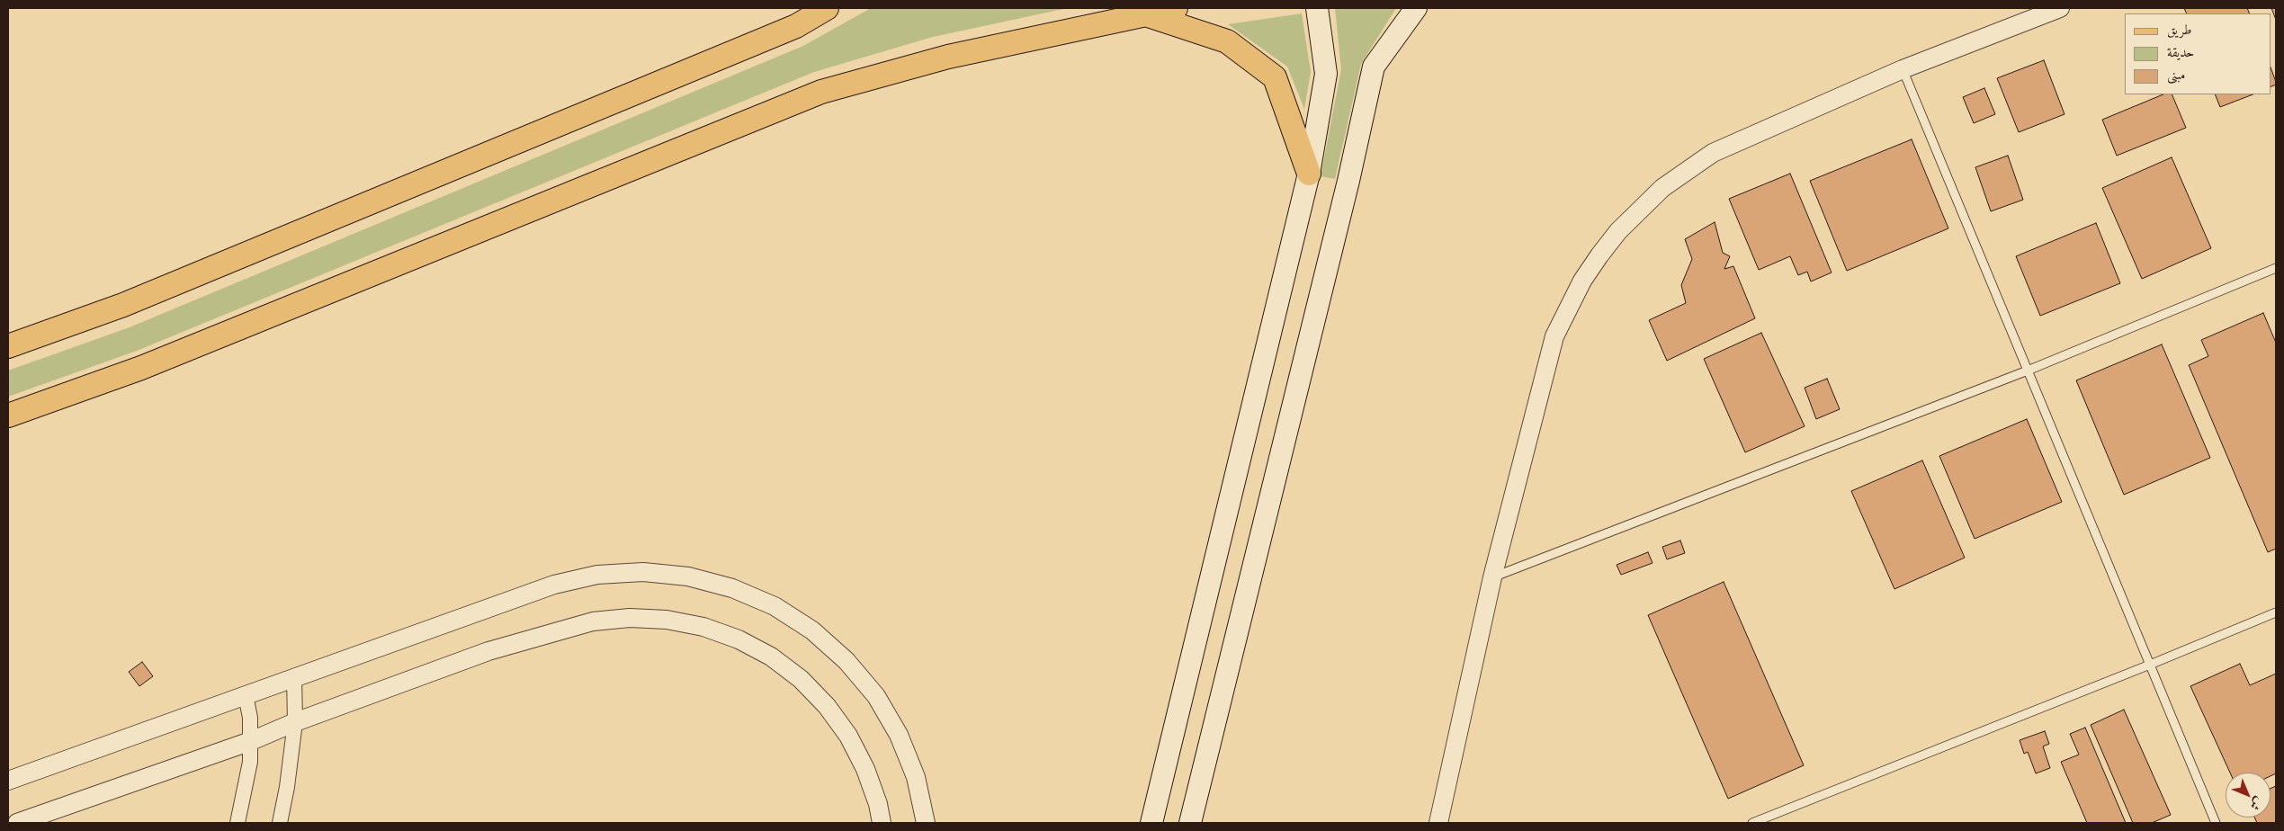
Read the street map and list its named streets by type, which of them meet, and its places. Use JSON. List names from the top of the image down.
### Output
{
  "legend": ["طريق", "حديقة", "مبنى"],
  "north": "bottom right"
}
